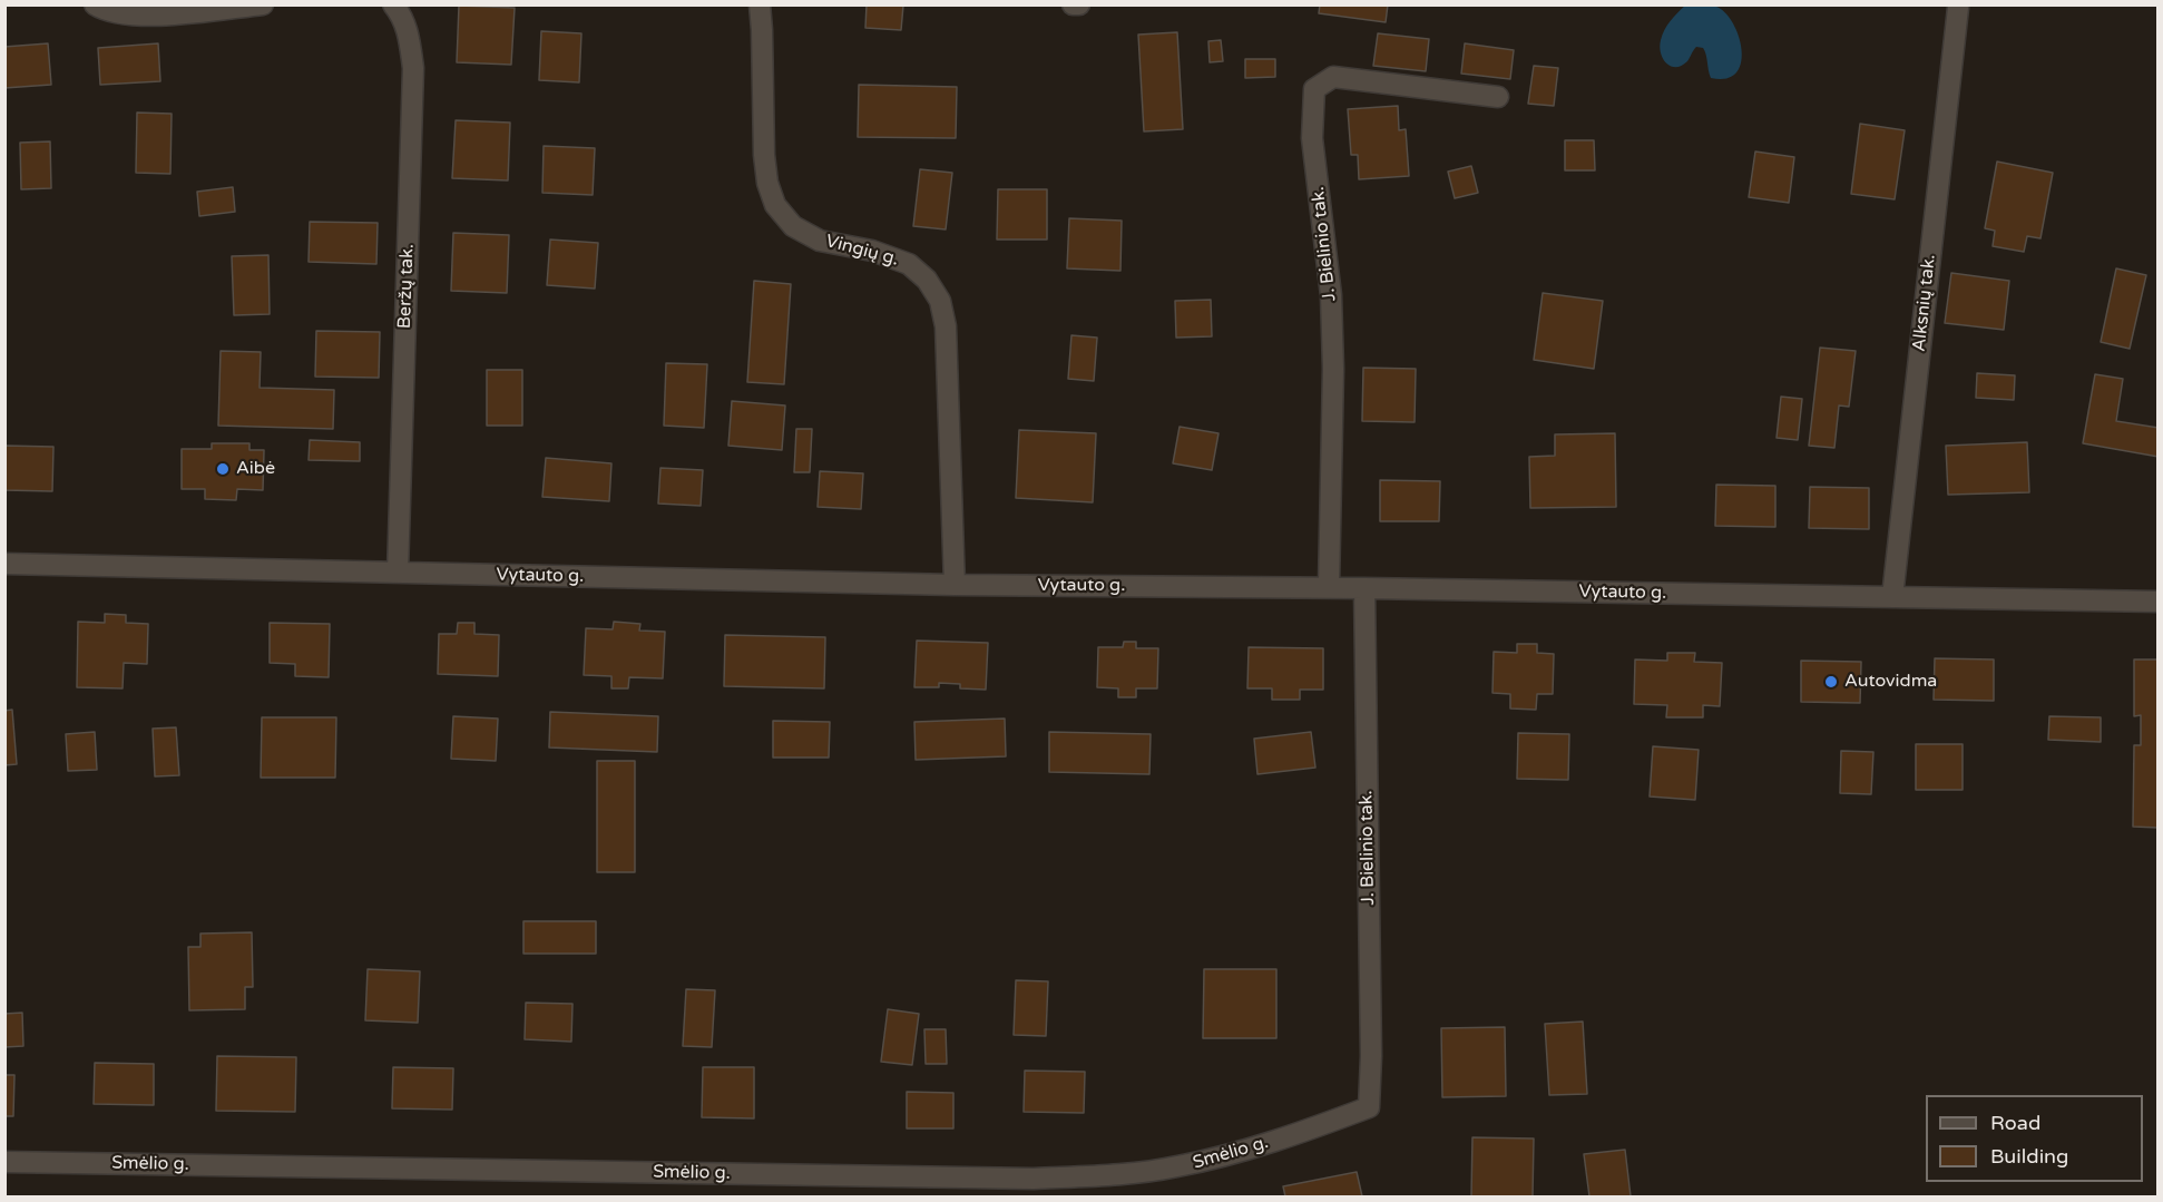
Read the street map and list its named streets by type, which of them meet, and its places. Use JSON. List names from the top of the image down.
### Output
{
  "streets": {
    "street": [
      "J. Bielinio tak.",
      "Vingių g.",
      "Beržų tak.",
      "Alksnių tak.",
      "Vytauto g.",
      "Smėlio g."
    ]
  },
  "crossings": [
    ["J. Bielinio tak.", "Vytauto g."],
    ["J. Bielinio tak.", "Smėlio g."],
    ["Vingių g.", "Vytauto g."],
    ["Beržų tak.", "Vytauto g."],
    ["Alksnių tak.", "Vytauto g."]
  ],
  "places": ["Aibė", "Autovidma"],
  "legend": ["Road", "Building"]
}
